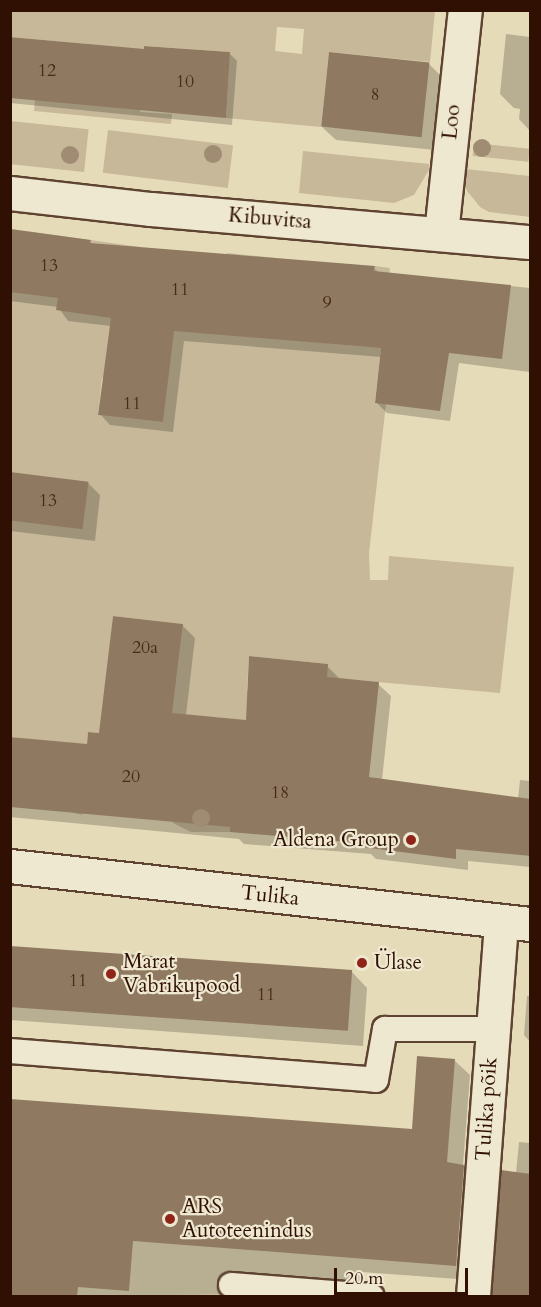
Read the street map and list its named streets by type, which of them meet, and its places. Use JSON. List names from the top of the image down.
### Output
{
  "streets": {
    "street": [
      "Loo",
      "Kibuvitsa",
      "Tulika",
      "Tulika põik"
    ]
  },
  "crossings": [
    ["Loo", "Kibuvitsa"],
    ["Tulika", "Tulika põik"]
  ],
  "places": [
    "Aldena Group",
    "Ülase",
    "Marat Vabrikupood",
    "ARS Autoteenindus"
  ],
  "house_numbers": [
    "12",
    "10",
    "8",
    "13",
    "11",
    "9",
    "11",
    "13",
    "20a",
    "20",
    "18",
    "11",
    "11"
  ],
  "scale_bar": "20 m"
}
